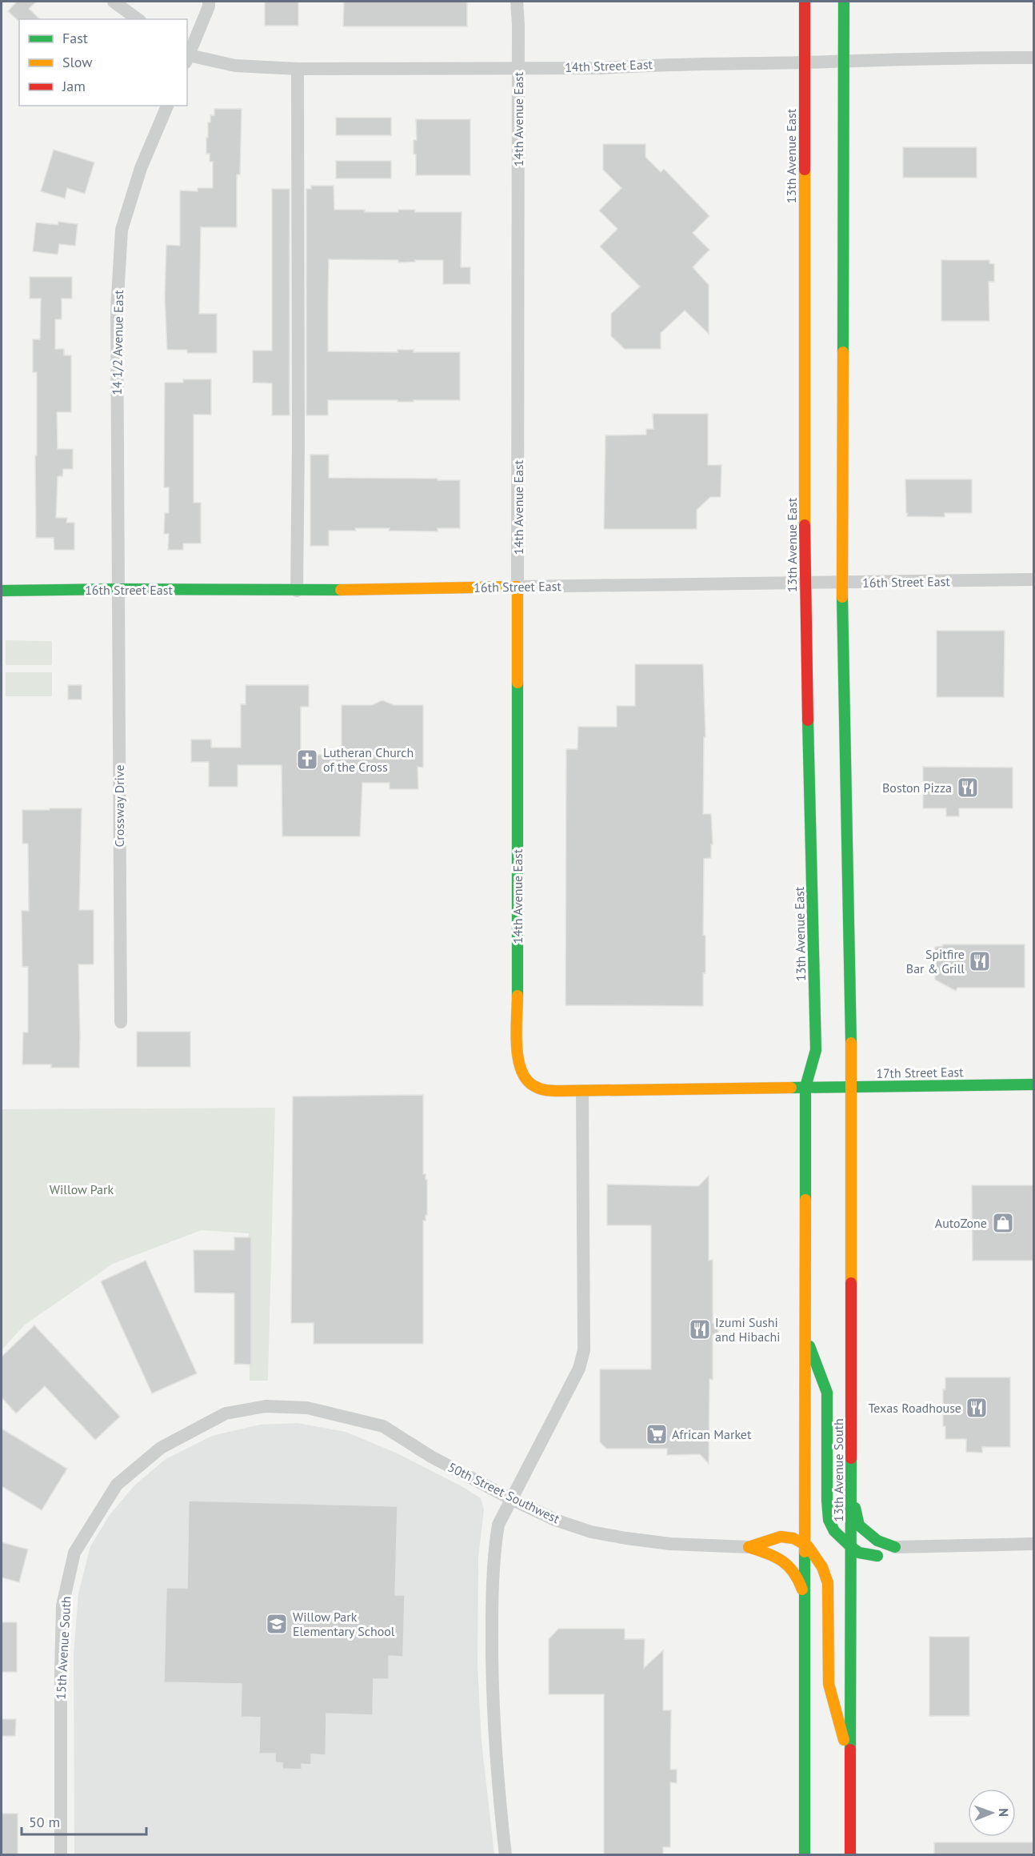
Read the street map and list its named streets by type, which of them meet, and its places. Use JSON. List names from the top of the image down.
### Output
{
  "streets": {
    "main road": [
      "14th Avenue East",
      "13th Avenue East",
      "16th Street East",
      "17th Street East",
      "13th Avenue South"
    ],
    "street": [
      "14th Street East",
      "14 1/2 Avenue East",
      "Crossway Drive",
      "50th Street Southwest",
      "15th Avenue South"
    ]
  },
  "crossings": [
    ["14th Street East", "14th Avenue East"],
    ["14th Street East", "13th Avenue East"],
    ["14th Avenue East", "16th Street East"],
    ["14th Avenue East", "17th Street East"],
    ["13th Avenue East", "16th Street East"],
    ["13th Avenue East", "17th Street East"],
    ["14 1/2 Avenue East", "16th Street East"],
    ["14 1/2 Avenue East", "Crossway Drive"],
    ["16th Street East", "Crossway Drive"],
    ["17th Street East", "13th Avenue South"],
    ["50th Street Southwest", "15th Avenue South"]
  ],
  "parks": ["Willow Park"],
  "places": {
    "church": ["Lutheran Church of the Cross"],
    "restaurant": [
      "Boston Pizza",
      "Spitfire Bar & Grill",
      "Izumi Sushi and Hibachi",
      "Texas Roadhouse"
    ],
    "shop": ["AutoZone"],
    "supermarket": ["African Market"],
    "school or university": ["Willow Park Elementary School"]
  },
  "legend": ["Fast", "Slow", "Jam"],
  "scale_bar": "50 m",
  "north": "right"
}
